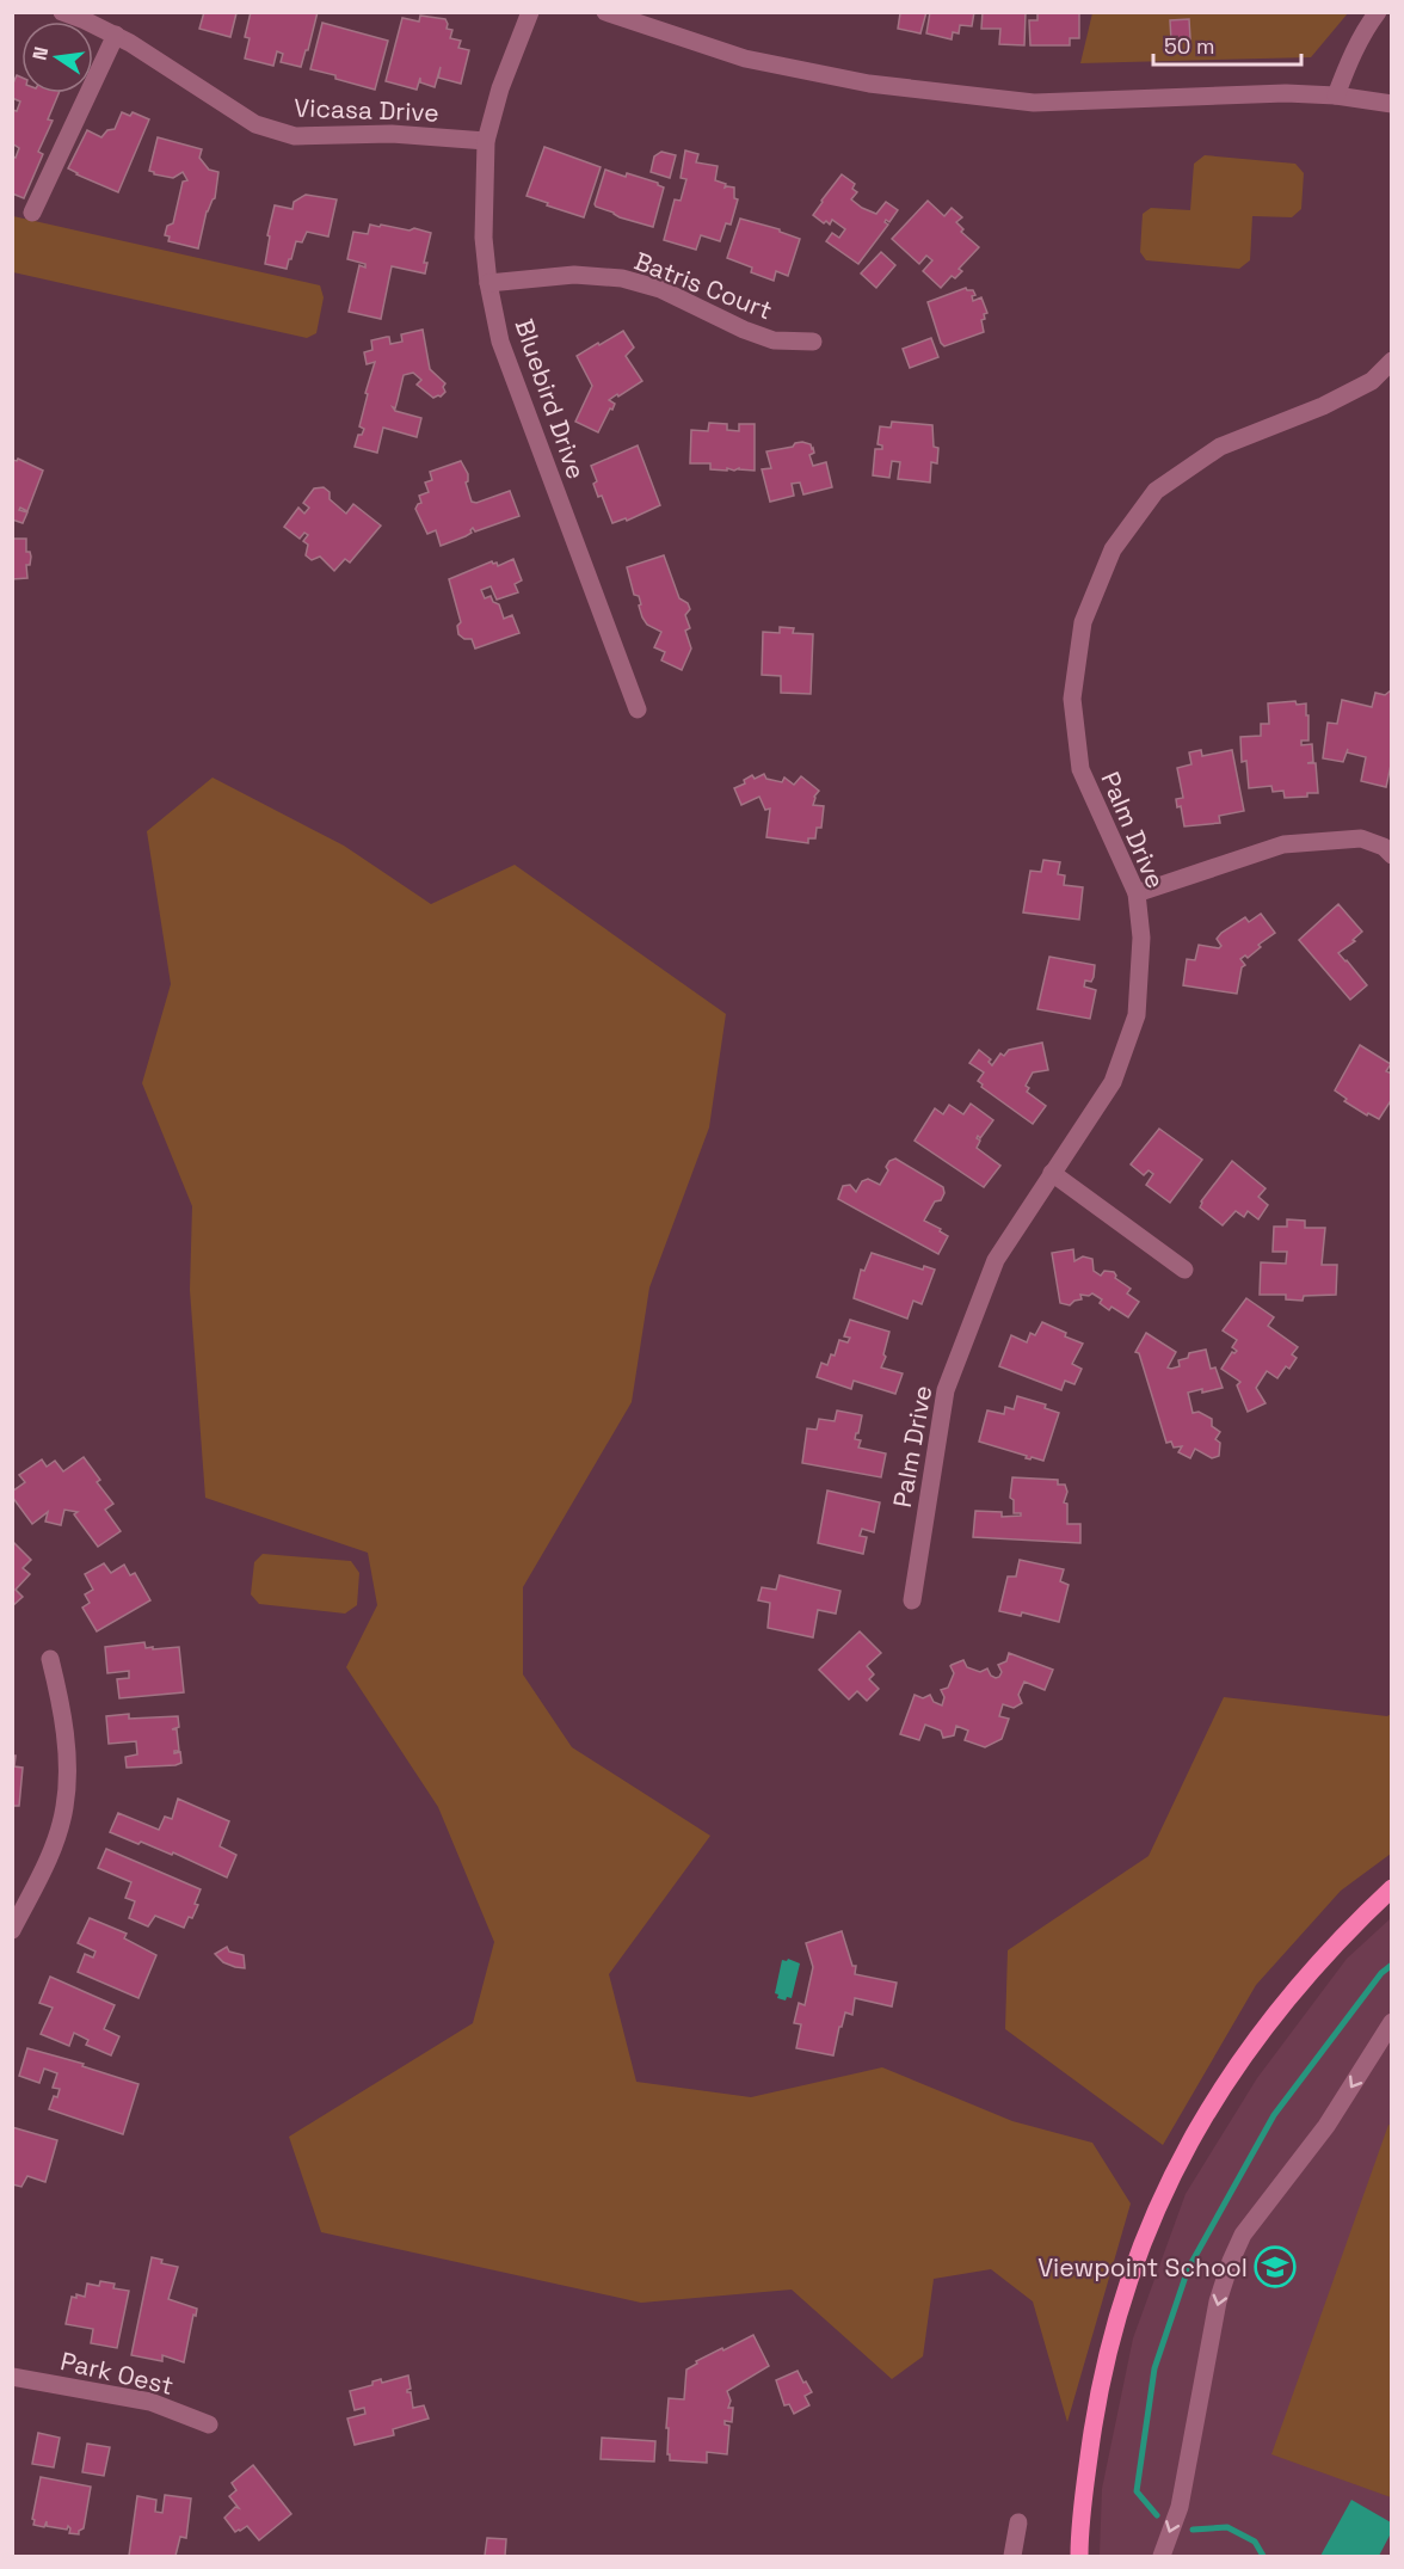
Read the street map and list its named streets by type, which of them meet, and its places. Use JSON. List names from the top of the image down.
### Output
{
  "streets": {
    "street": [
      "Vicasa Drive",
      "Batris Court",
      "Bluebird Drive",
      "Palm Drive",
      "Park Oest"
    ]
  },
  "crossings": [
    ["Vicasa Drive", "Bluebird Drive"],
    ["Batris Court", "Bluebird Drive"]
  ],
  "places": {
    "school or university": ["Viewpoint School"]
  },
  "scale_bar": "50 m",
  "north": "left"
}
